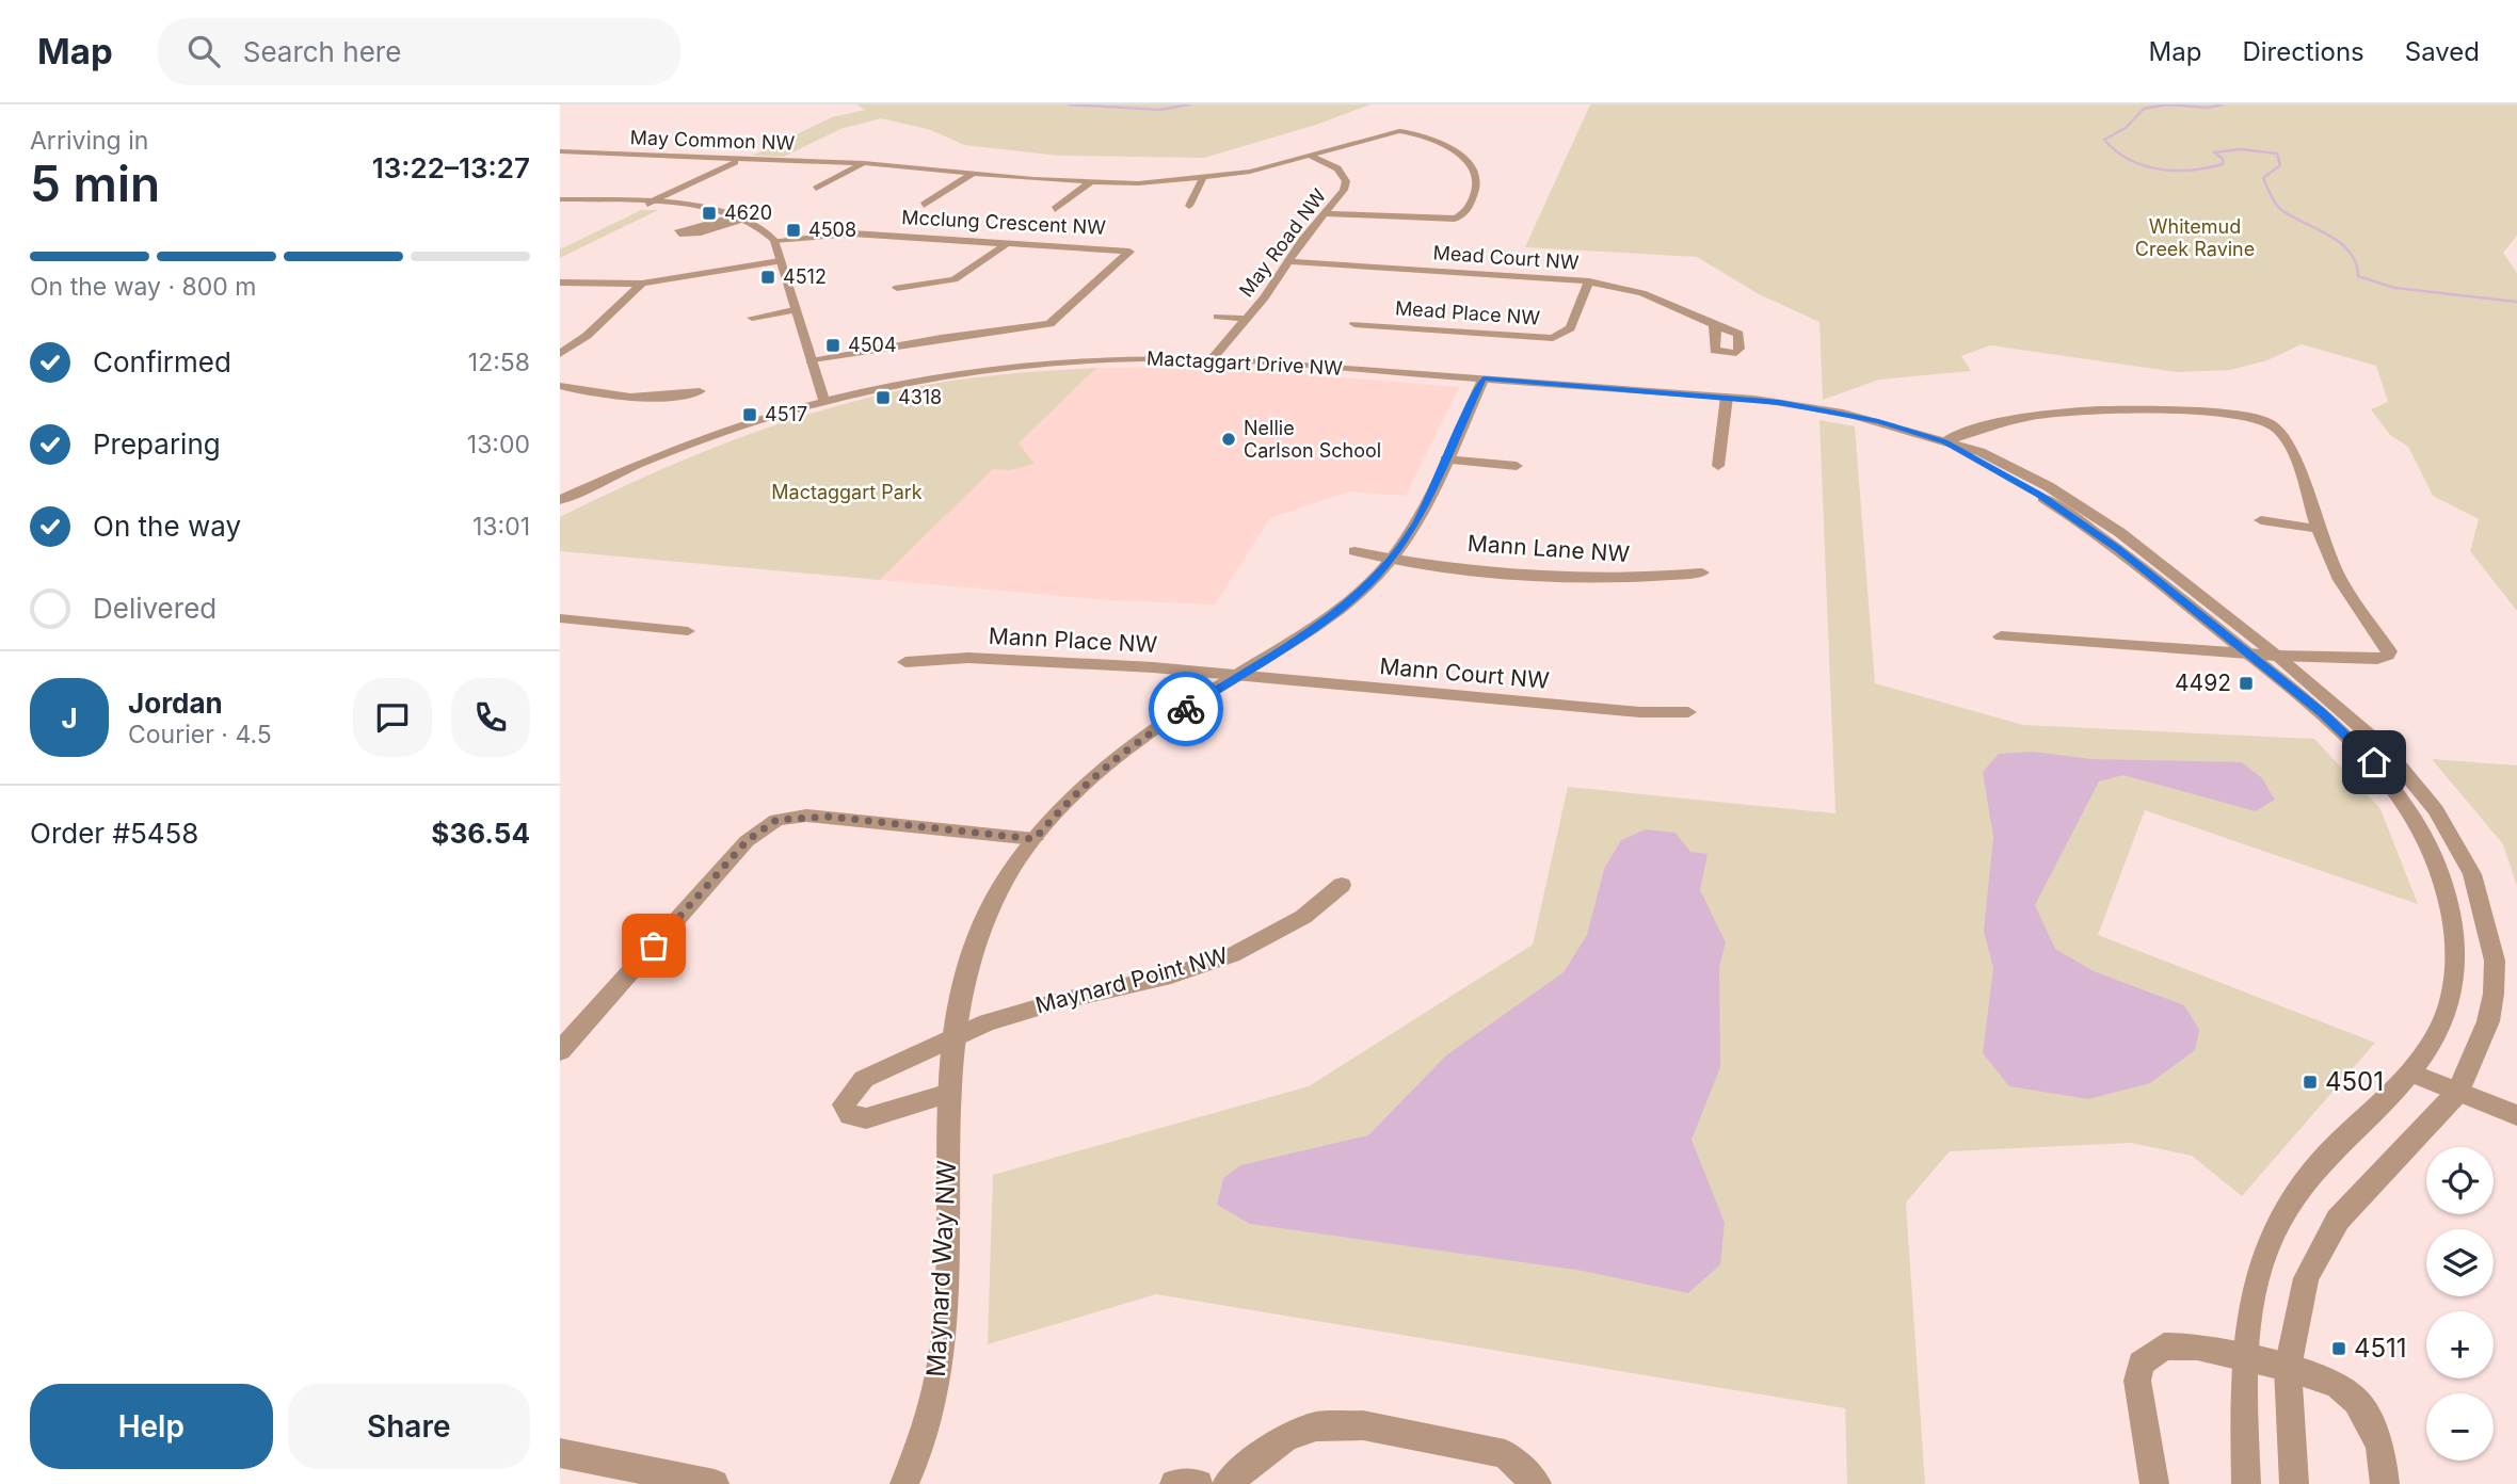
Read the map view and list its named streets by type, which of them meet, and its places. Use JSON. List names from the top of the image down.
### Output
{
  "streets": {
    "street": [
      "May Common NW",
      "Mcclung Crescent NW",
      "May Road NW",
      "Mead Court NW",
      "Mead Place NW",
      "Mactaggart Drive NW",
      "Mann Lane NW",
      "Mann Place NW",
      "Mann Court NW",
      "Maynard Point NW",
      "Maynard Way NW"
    ]
  },
  "crossings": [
    ["May Common NW", "May Road NW"],
    ["May Road NW", "Mead Court NW"],
    ["May Road NW", "Mactaggart Drive NW"],
    ["Mead Court NW", "Mead Place NW"],
    ["Mactaggart Drive NW", "Maynard Way NW"],
    ["Mann Lane NW", "Maynard Way NW"],
    ["Mann Place NW", "Mann Court NW"],
    ["Mann Place NW", "Maynard Way NW"],
    ["Mann Court NW", "Maynard Way NW"],
    ["Maynard Point NW", "Maynard Way NW"]
  ],
  "parks": ["Whitemud Creek Ravine", "Mactaggart Park"],
  "places": {
    "transit": [
      "4620",
      "4508",
      "4512",
      "4504",
      "4318",
      "4517",
      "4492",
      "4501",
      "4511"
    ],
    "other": ["Nellie Carlson School"]
  },
  "page": {
    "header": "Map",
    "search": "Search here",
    "nav": ["Map", "Directions", "Saved"],
    "heading": ["5 min", "Arriving in", "13:22–13:27"],
    "panel": [
      "Jordan",
      "Courier · 4.5",
      "Order #5458",
      "$36.54"
    ],
    "bar": "On the way · 800 m",
    "list": [
      ["Confirmed", "12:58"],
      ["Preparing", "13:00"],
      ["On the way", "13:01"],
      "Delivered"
    ],
    "round": "J",
    "map_buttons": ["+", "−"],
    "buttons": ["Help", "Share"]
  }
}
